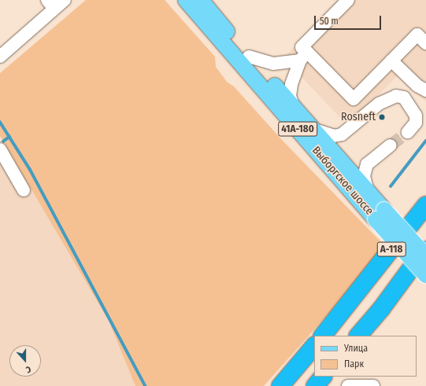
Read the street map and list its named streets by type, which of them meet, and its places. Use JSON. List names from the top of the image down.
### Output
{
  "streets": {
    "highway": ["А-118"],
    "main road": ["41А-180", "Выборгское шоссе"]
  },
  "places": ["Rosneft"],
  "legend": ["Улица", "Парк"],
  "scale_bar": "50 m",
  "north": "bottom"
}
